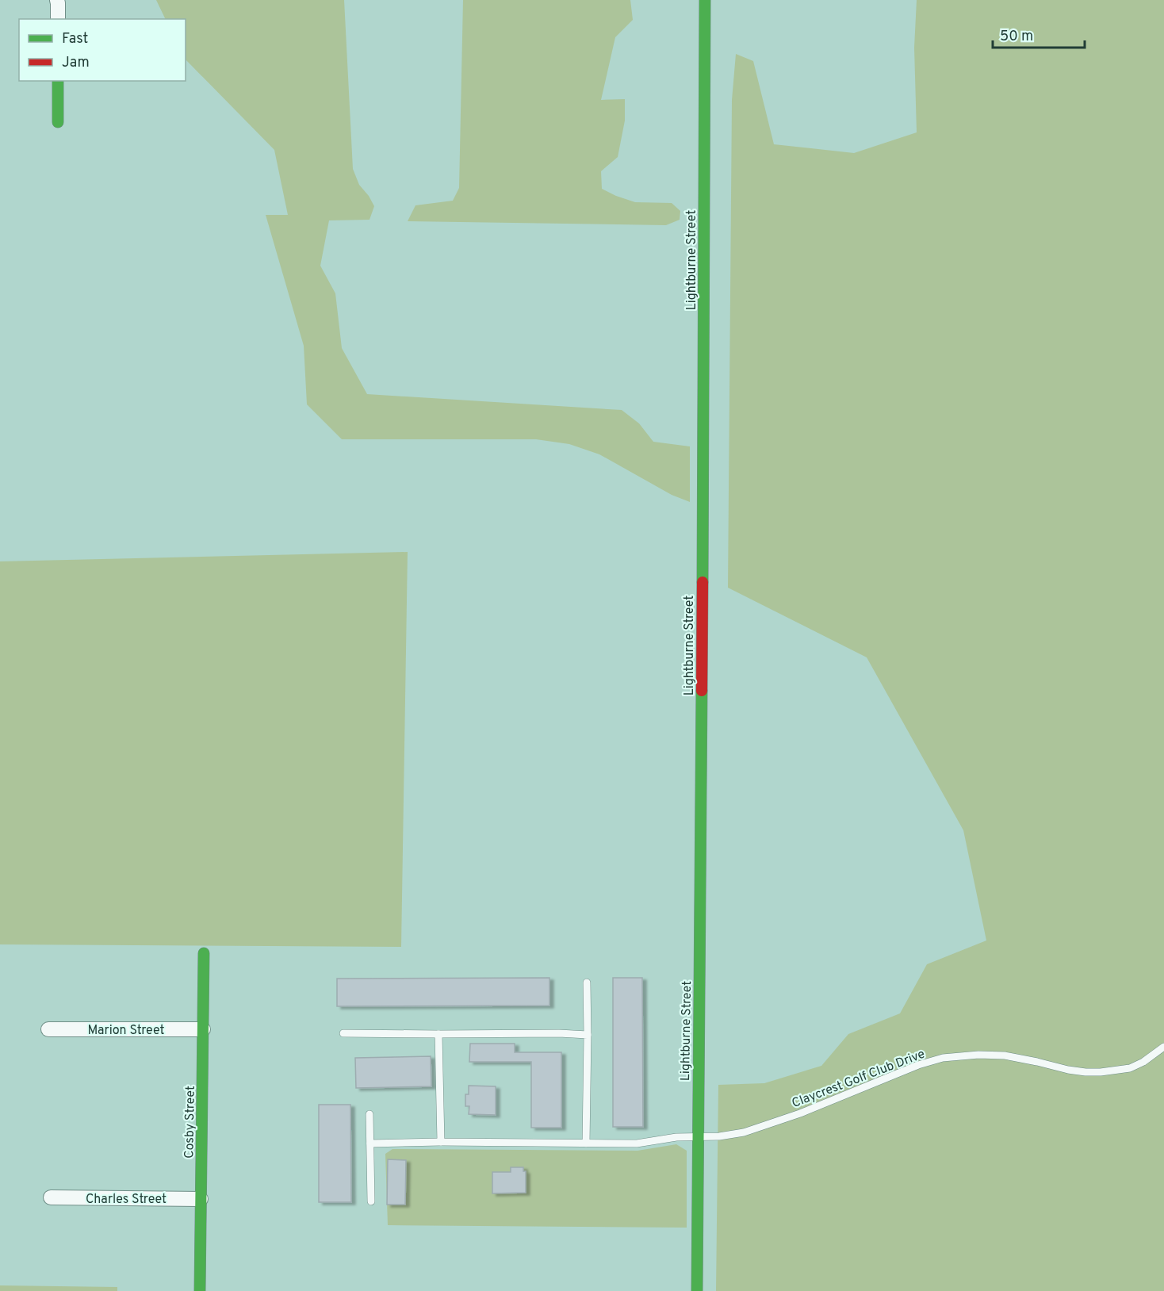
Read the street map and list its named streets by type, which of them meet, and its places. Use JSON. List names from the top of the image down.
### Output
{
  "streets": {
    "main road": ["Lightburne Street", "Cosby Street"],
    "street": ["Marion Street", "Charles Street"],
    "lane": ["Claycrest Golf Club Drive"]
  },
  "crossings": [
    ["Lightburne Street", "Claycrest Golf Club Drive"],
    ["Marion Street", "Cosby Street"],
    ["Cosby Street", "Charles Street"]
  ],
  "legend": ["Fast", "Jam"],
  "scale_bar": "50 m"
}
